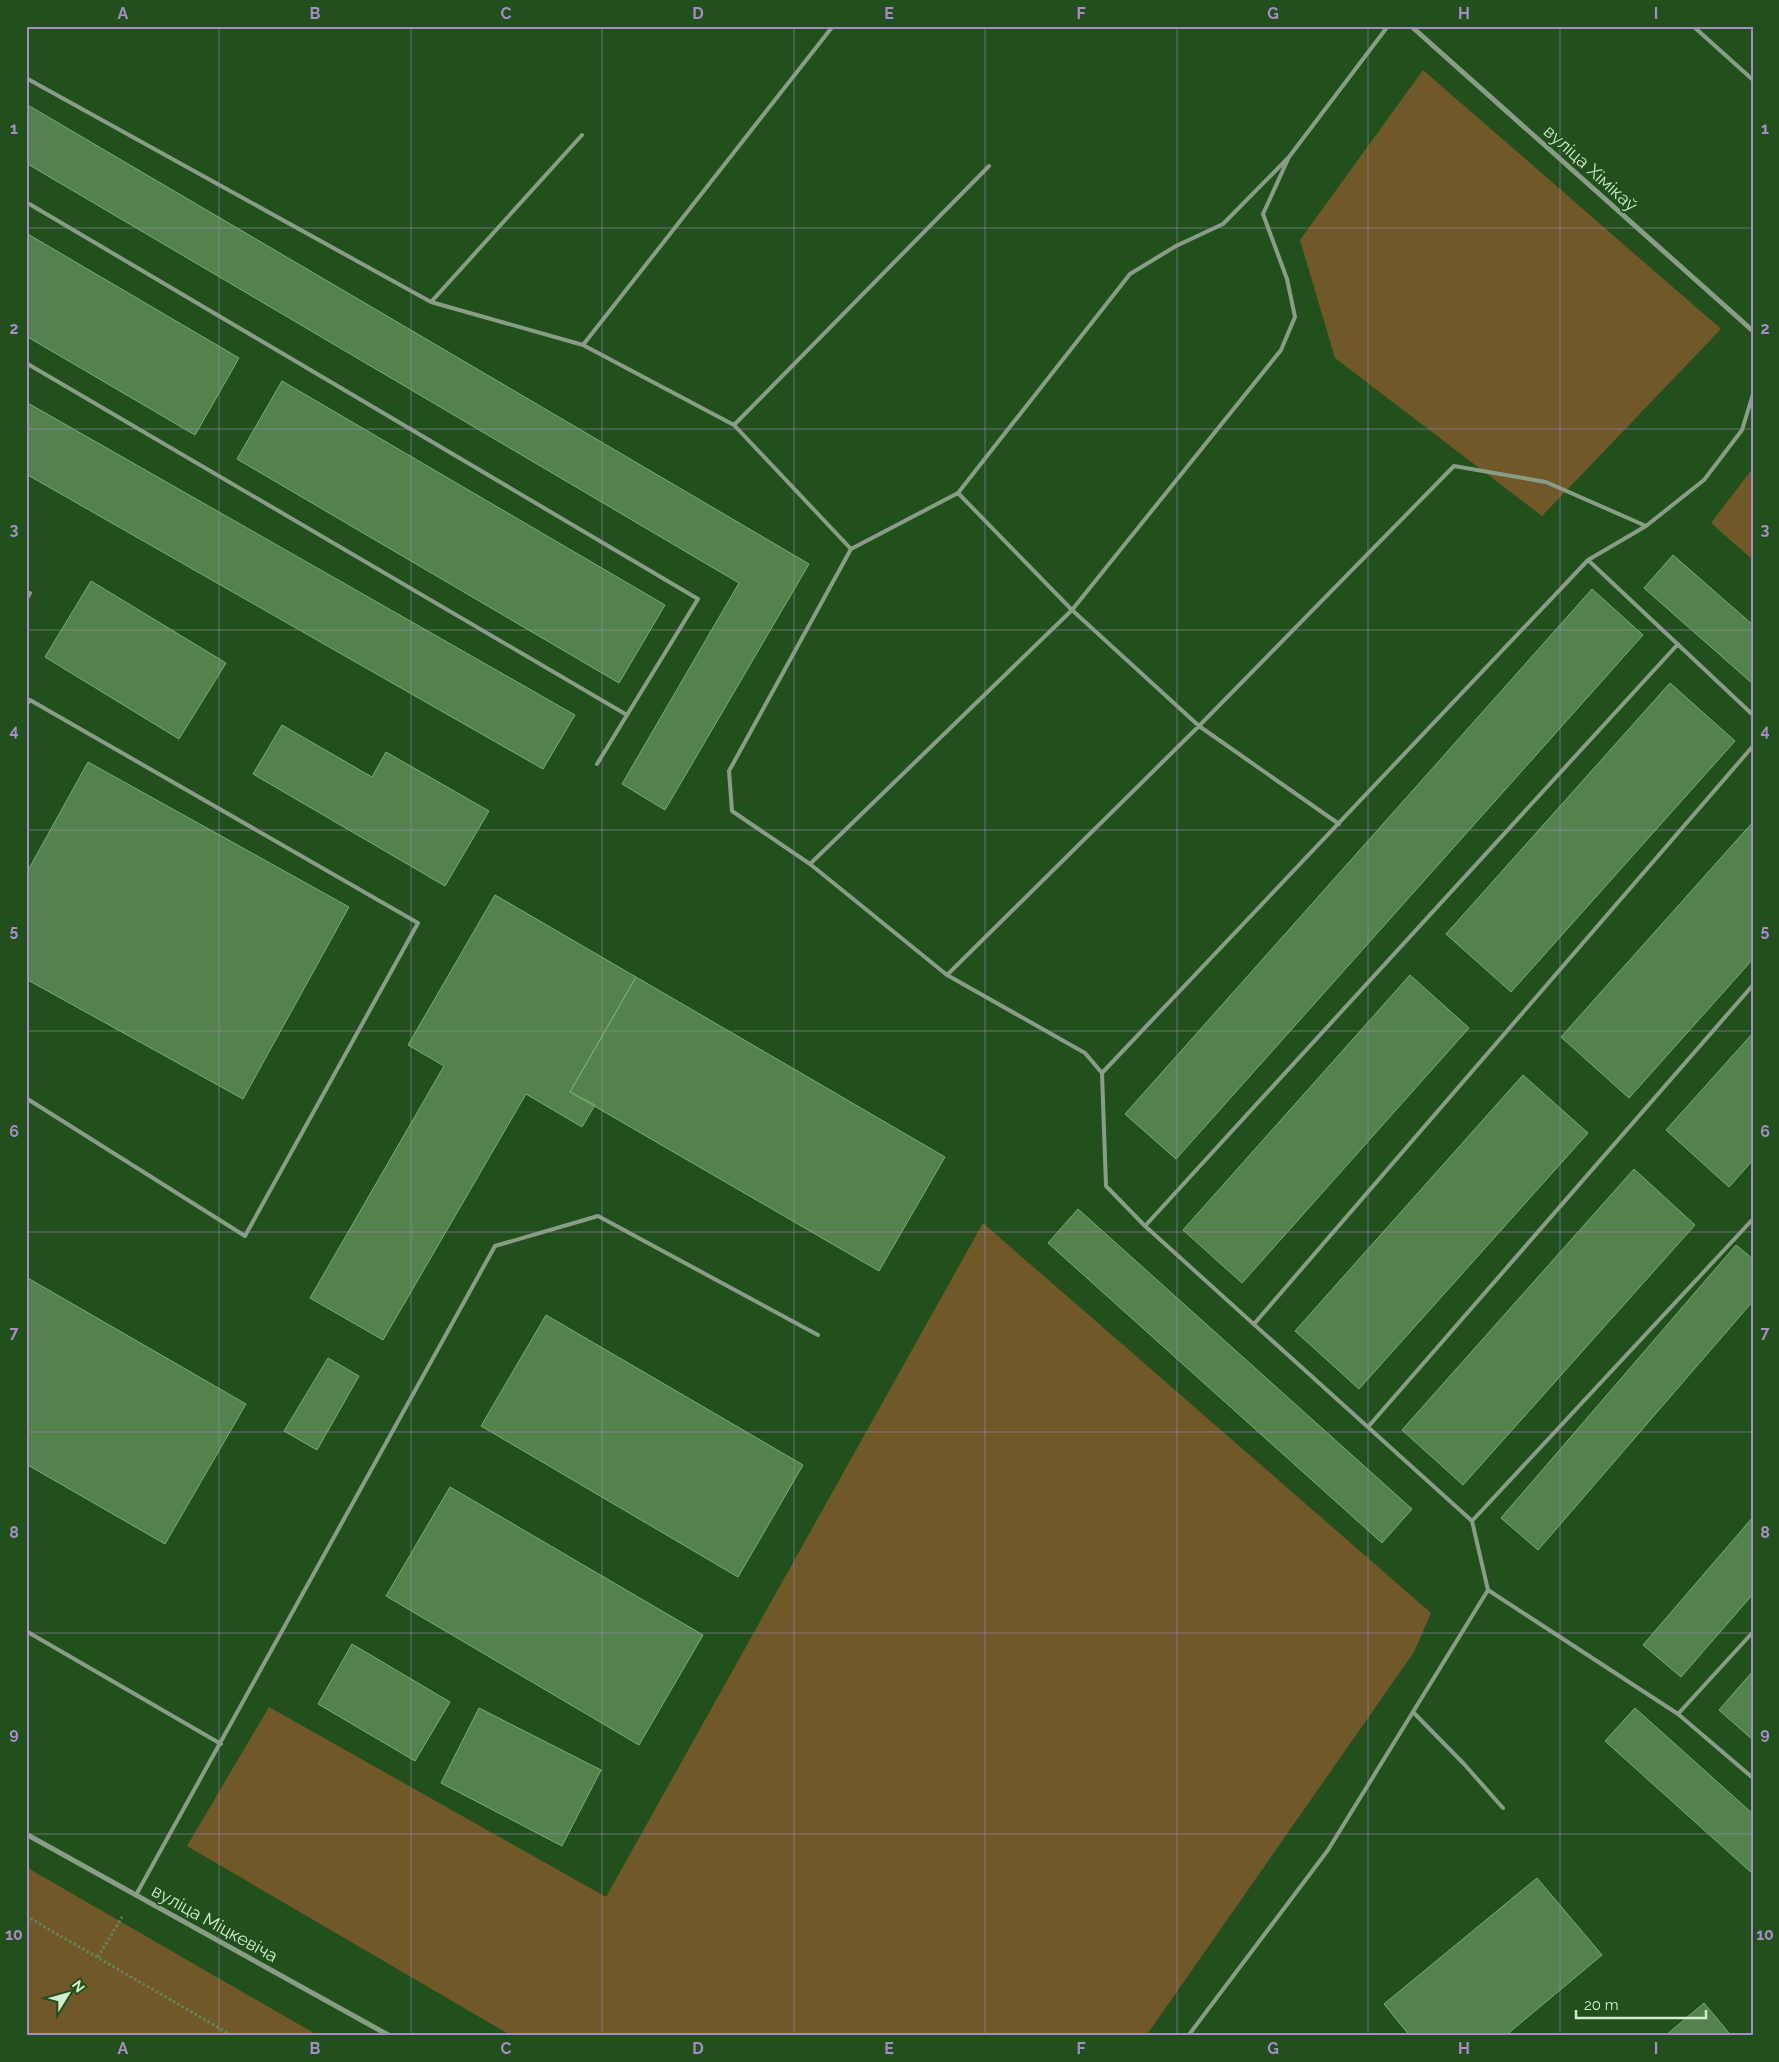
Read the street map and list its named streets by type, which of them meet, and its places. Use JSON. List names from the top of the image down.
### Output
{
  "streets": {
    "street": ["вуліца Хімікаў", "вуліца Міцкевіча"]
  },
  "scale_bar": "20 m",
  "north": "top right",
  "grid": {
    "columns": [
      "A",
      "B",
      "C",
      "D",
      "E",
      "F",
      "G",
      "H",
      "I"
    ],
    "rows": [
      "1",
      "2",
      "3",
      "4",
      "5",
      "6",
      "7",
      "8",
      "9",
      "10"
    ]
  }
}
